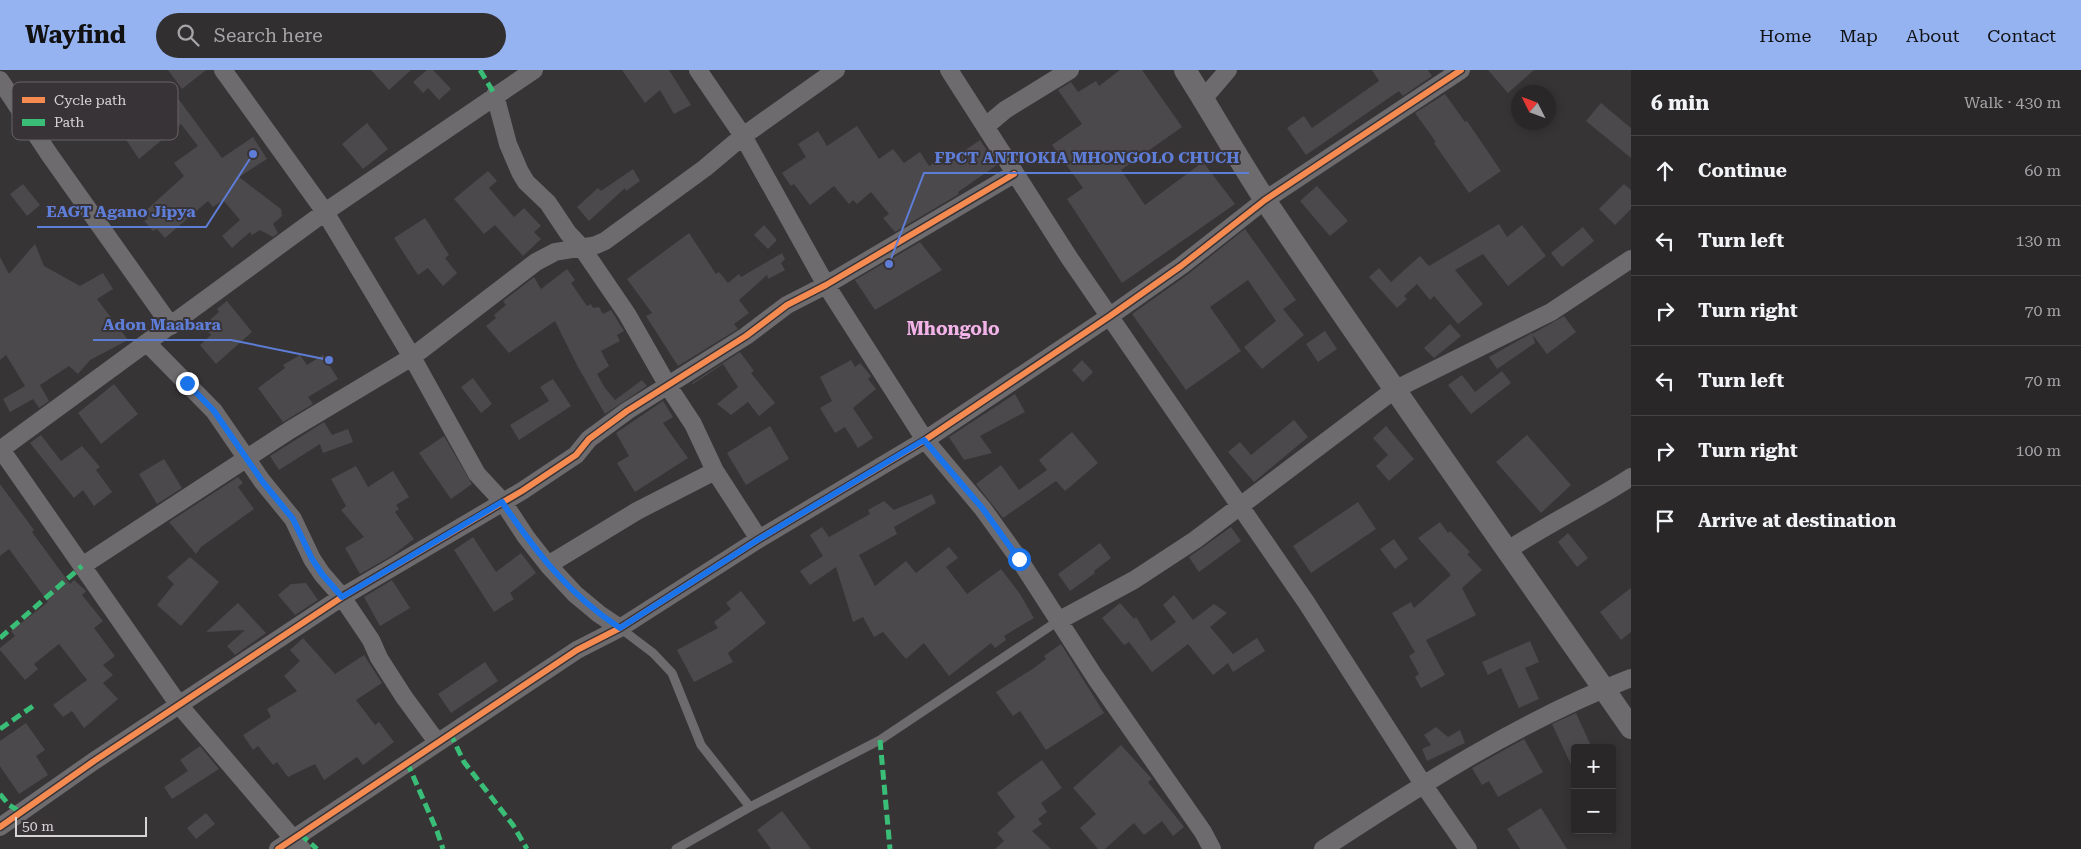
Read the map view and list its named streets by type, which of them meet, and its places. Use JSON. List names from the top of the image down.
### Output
{
  "districts": ["Mhongolo"],
  "places": ["EAGT Agano Jipya", "FPCT ANTIOKIA MHONGOLO CHUCH", "Adon Maabara"],
  "legend": ["Cycle path", "Path"],
  "scale_bar": "50 m",
  "north": "top left",
  "page": {
    "header": "Wayfind",
    "search": "Search here",
    "nav": [
      "Home",
      "Map",
      "About",
      "Contact"
    ],
    "heading": ["6 min", "Walk · 430 m"],
    "list": [
      ["Continue", "60 m"],
      ["Turn left", "130 m"],
      ["Turn right", "70 m"],
      ["Turn left", "70 m"],
      ["Turn right", "100 m"],
      "Arrive at destination"
    ],
    "map_buttons": ["+", "−"],
    "scale": "50 m"
  }
}
